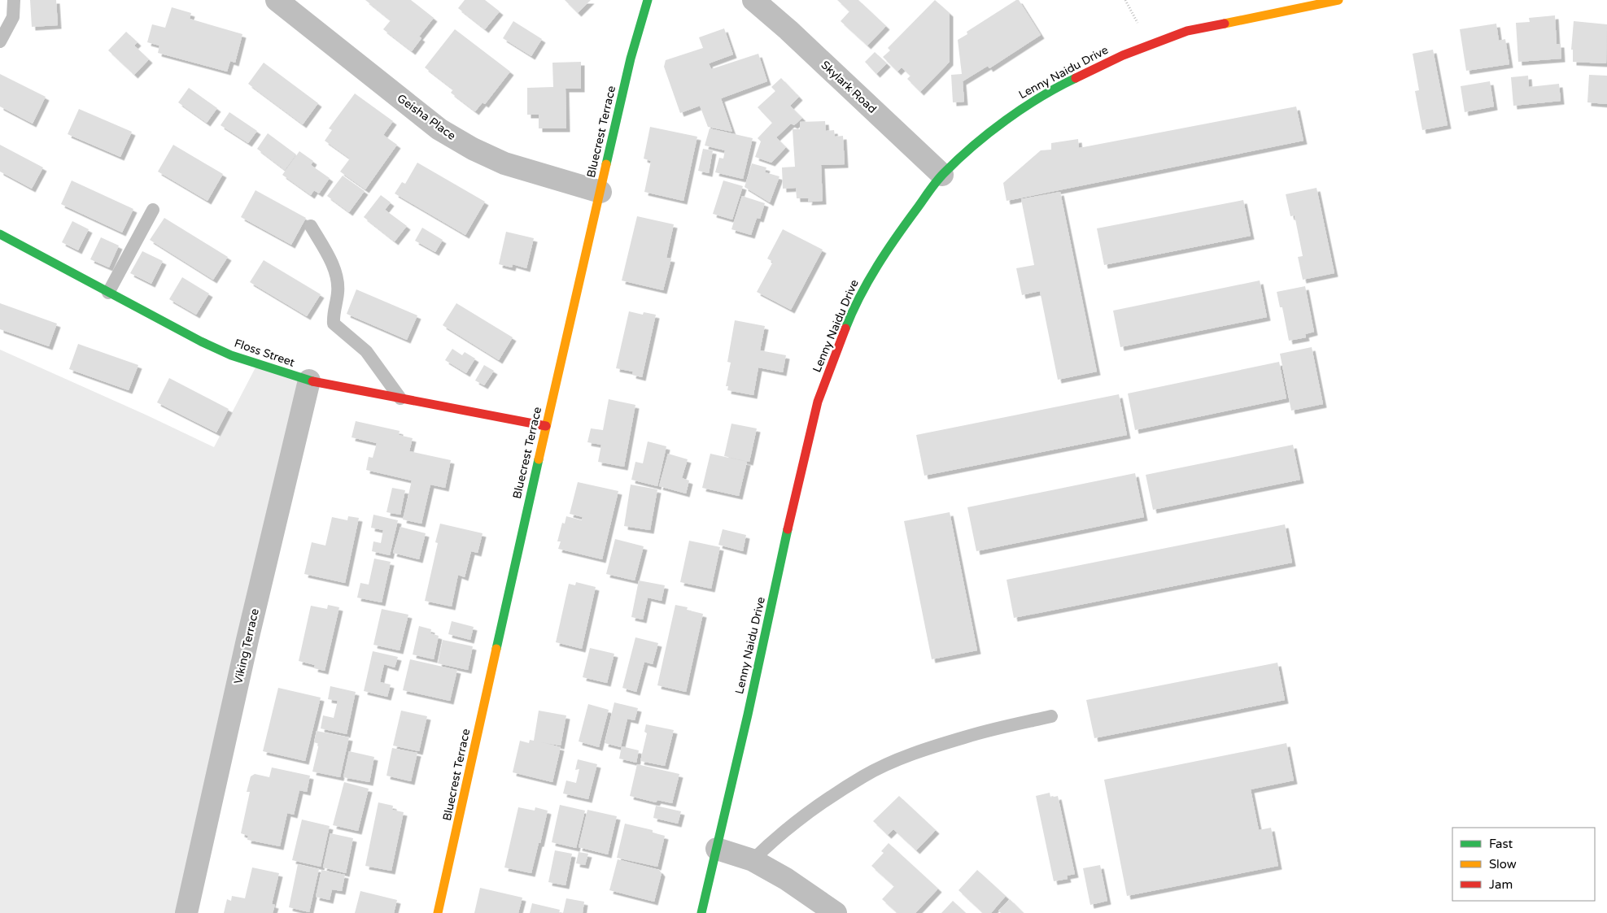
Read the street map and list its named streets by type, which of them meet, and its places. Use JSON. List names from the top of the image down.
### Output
{
  "streets": {
    "street": [
      "Lenny Naidu Drive",
      "Skylark Road",
      "Geisha Place",
      "Bluecrest Terrace",
      "Floss Street",
      "Viking Terrace"
    ]
  },
  "crossings": [
    ["Lenny Naidu Drive", "Skylark Road"],
    ["Geisha Place", "Bluecrest Terrace"],
    ["Bluecrest Terrace", "Floss Street"],
    ["Floss Street", "Viking Terrace"]
  ],
  "legend": ["Fast", "Slow", "Jam"]
}
